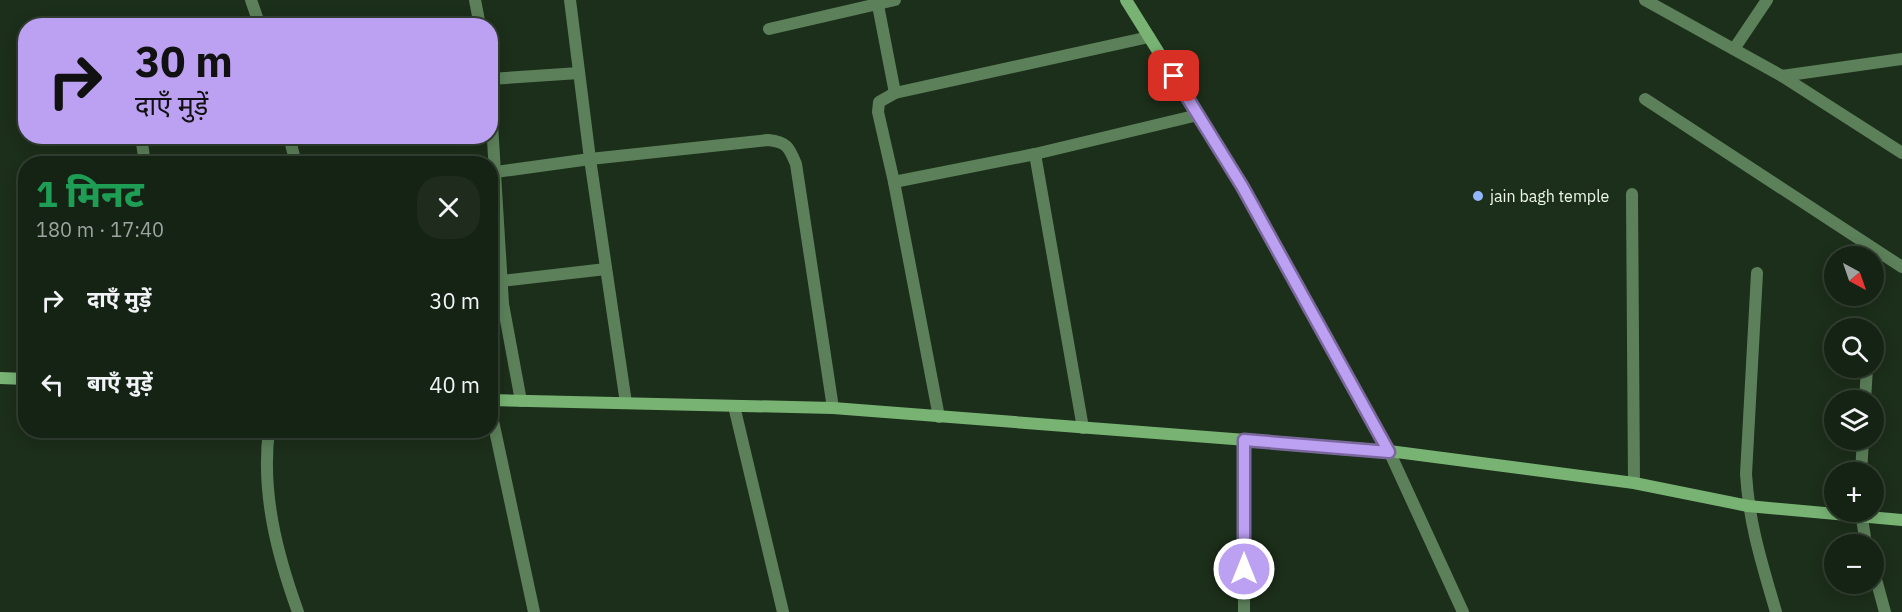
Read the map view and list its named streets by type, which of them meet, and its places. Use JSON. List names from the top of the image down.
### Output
{
  "places": ["jain bagh temple"],
  "north": "bottom right",
  "page": {
    "turn": ["30 m", "दाएँ मुड़ें"],
    "heading": ["1 मिनट", "180 m · 17:40"],
    "map_buttons": ["+", "−"],
    "list": [
      {
        "name": "दाएँ मुड़ें",
        "value": "30 m"
      },
      {
        "name": "बाएँ मुड़ें",
        "value": "40 m"
      }
    ]
  }
}
